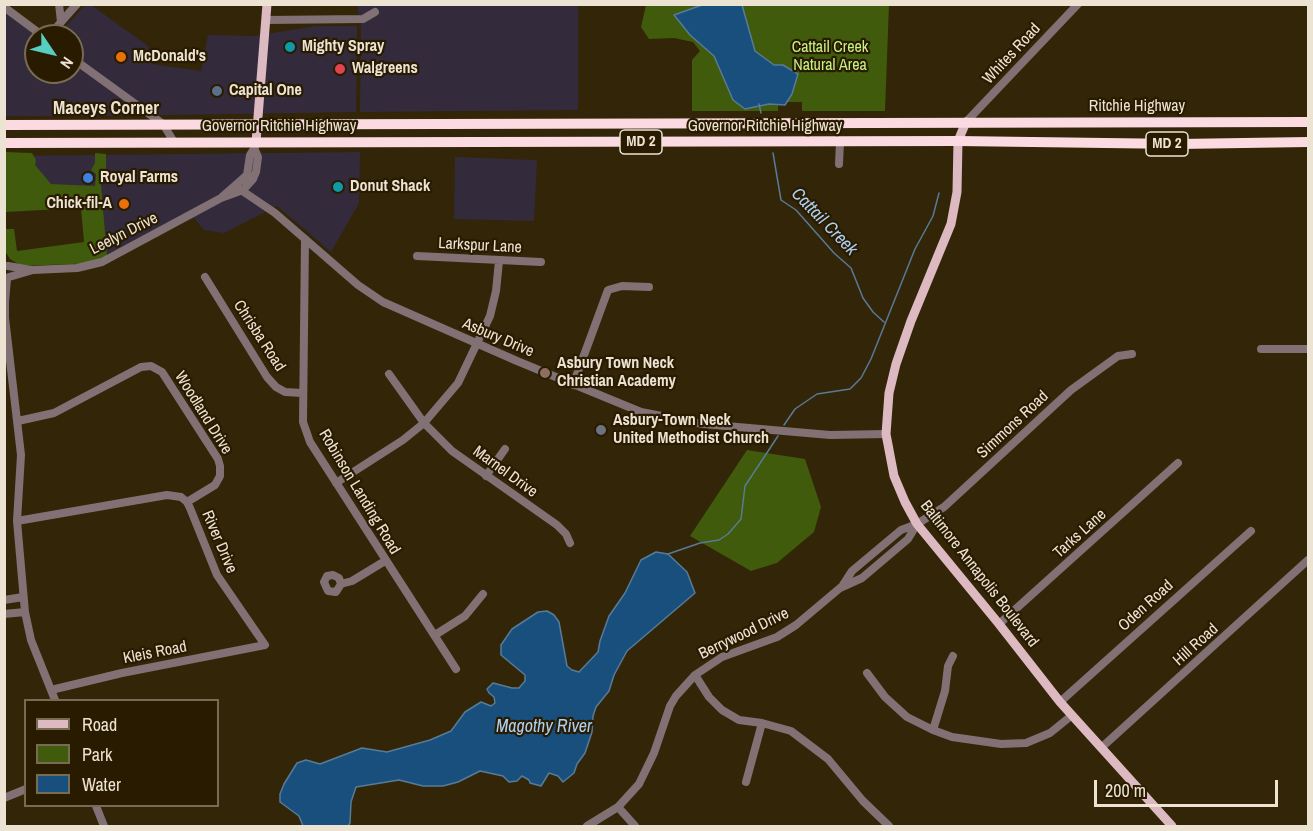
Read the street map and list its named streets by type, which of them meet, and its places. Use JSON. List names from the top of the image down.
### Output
{
  "streets": {
    "highway": ["Ritchie Highway", "Governor Ritchie Highway", "MD 2"],
    "main road": ["Baltimore Annapolis Boulevard"],
    "street": [
      "Whites Road",
      "Leelyn Drive",
      "Larkspur Lane",
      "Chrisba Road",
      "Asbury Drive",
      "Woodland Drive",
      "Simmons Road",
      "Marnel Drive",
      "Robinson Landing Road",
      "Tarks Lane",
      "River Drive",
      "Oden Road",
      "Berrywood Drive",
      "Hill Road",
      "Kleis Road"
    ]
  },
  "crossings": [
    ["Whites Road", "Ritchie Highway"],
    ["Whites Road", "Governor Ritchie Highway"],
    ["Whites Road", "Baltimore Annapolis Boulevard"],
    ["Ritchie Highway", "Governor Ritchie Highway"],
    ["Ritchie Highway", "Baltimore Annapolis Boulevard"],
    ["Governor Ritchie Highway", "Leelyn Drive"],
    ["Governor Ritchie Highway", "Baltimore Annapolis Boulevard"],
    ["Leelyn Drive", "Asbury Drive"],
    ["Chrisba Road", "Robinson Landing Road"],
    ["Asbury Drive", "Robinson Landing Road"],
    ["Asbury Drive", "Baltimore Annapolis Boulevard"],
    ["Woodland Drive", "River Drive"],
    ["Simmons Road", "Baltimore Annapolis Boulevard"],
    ["Simmons Road", "Berrywood Drive"],
    ["Tarks Lane", "Baltimore Annapolis Boulevard"],
    ["River Drive", "Kleis Road"],
    ["Baltimore Annapolis Boulevard", "Oden Road"],
    ["Baltimore Annapolis Boulevard", "Berrywood Drive"],
    ["Baltimore Annapolis Boulevard", "Hill Road"]
  ],
  "districts": ["Maceys Corner"],
  "water": ["Cattail Creek", "Magothy River"],
  "parks": ["Cattail Creek Natural Area"],
  "places": [
    "Mighty Spray",
    "McDonald's",
    "Walgreens",
    "Capital One",
    "Royal Farms",
    "Donut Shack",
    "Chick-fil-A",
    "Asbury Town Neck Christian Academy",
    "Asbury-Town Neck United Methodist Church"
  ],
  "legend": ["Road", "Park", "Water"],
  "scale_bar": "200 m",
  "north": "bottom right"
}
